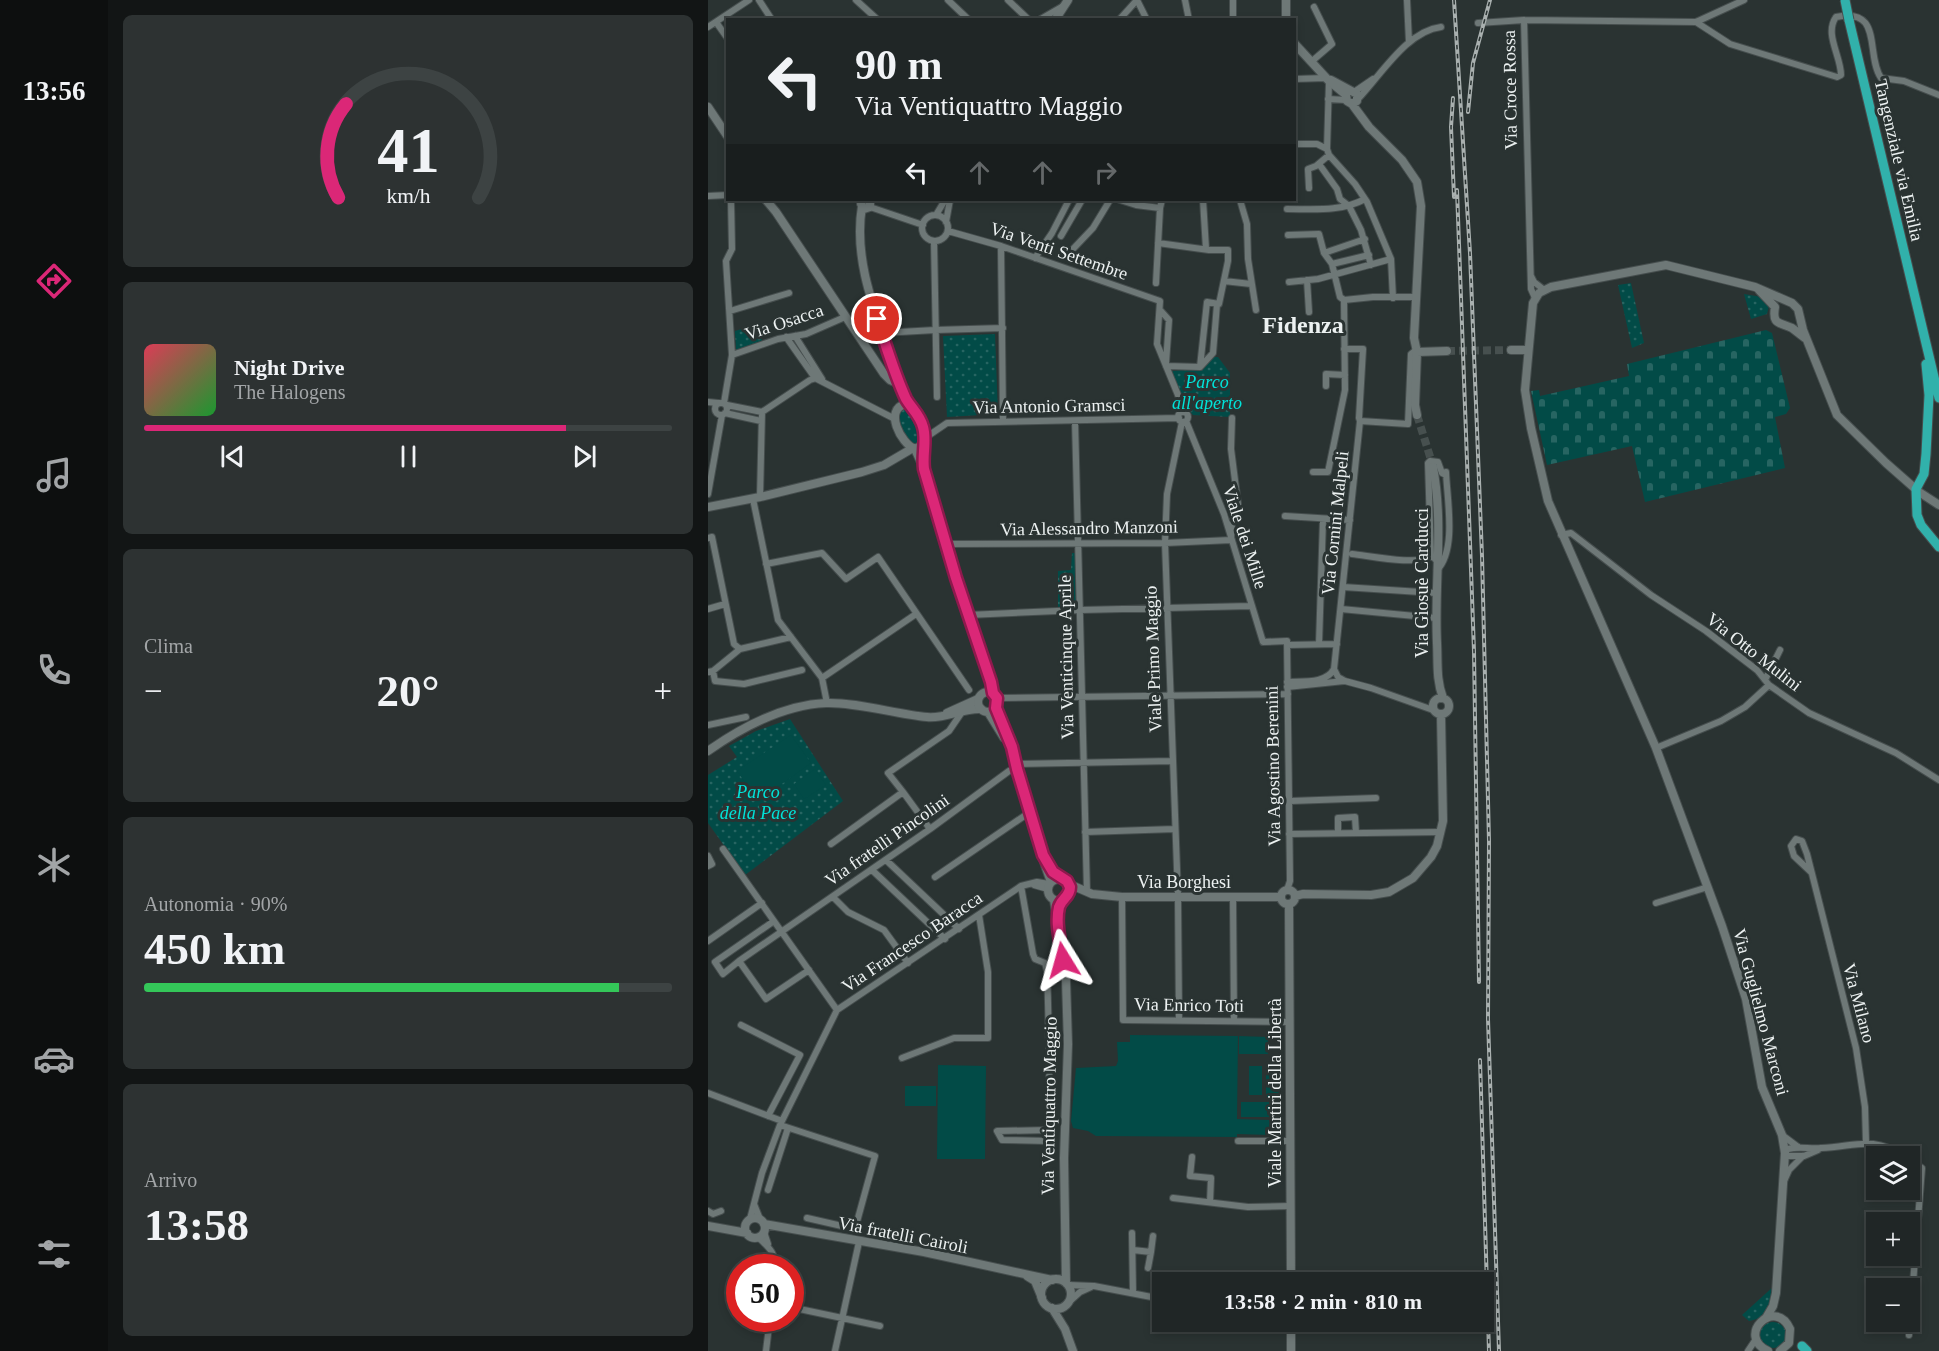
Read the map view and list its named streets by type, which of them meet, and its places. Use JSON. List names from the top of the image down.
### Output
{
  "streets": {
    "main road": ["Tangenziale via Emilia", "Via Ventiquattro Maggio"],
    "street": [
      "Via Croce Rossa",
      "Via Venti Settembre",
      "Via Osacca",
      "Via Antonio Gramsci",
      "Via Cornini Malpeli",
      "Via Alessandro Manzoni",
      "Viale dei Mille",
      "Via Giosuè Carducci",
      "Via Otto Mulini",
      "Via Venticinque Aprile",
      "Viale Primo Maggio",
      "Via Agostino Berenini",
      "Via fratelli Pincolini",
      "Via Borghesi",
      "Via Francesco Baracca",
      "Via Milano",
      "Via Enrico Toti",
      "Via Guglielmo Marconi",
      "Viale Martiri della Libertà",
      "Via fratelli Cairoli"
    ]
  },
  "crossings": [
    ["Via Croce Rossa", "Via Guglielmo Marconi"],
    ["Via Venti Settembre", "Viale dei Mille"],
    ["Via Antonio Gramsci", "Viale dei Mille"],
    ["Via Antonio Gramsci", "Via Venticinque Aprile"],
    ["Via Antonio Gramsci", "Viale Primo Maggio"],
    ["Via Antonio Gramsci", "Via Ventiquattro Maggio"],
    ["Via Alessandro Manzoni", "Viale dei Mille"],
    ["Via Alessandro Manzoni", "Via Venticinque Aprile"],
    ["Via Alessandro Manzoni", "Viale Primo Maggio"],
    ["Via Alessandro Manzoni", "Via Ventiquattro Maggio"],
    ["Viale dei Mille", "Viale Primo Maggio"],
    ["Viale dei Mille", "Via Agostino Berenini"],
    ["Via Otto Mulini", "Via Guglielmo Marconi"],
    ["Via Venticinque Aprile", "Via Borghesi"],
    ["Viale Primo Maggio", "Via Borghesi"],
    ["Viale Primo Maggio", "Via Enrico Toti"],
    ["Via Agostino Berenini", "Via Borghesi"],
    ["Via Agostino Berenini", "Viale Martiri della Libertà"],
    ["Via fratelli Pincolini", "Via Ventiquattro Maggio"],
    ["Via Borghesi", "Via Enrico Toti"],
    ["Via Borghesi", "Viale Martiri della Libertà"],
    ["Via Borghesi", "Via Ventiquattro Maggio"],
    ["Via Francesco Baracca", "Via fratelli Cairoli"],
    ["Via Enrico Toti", "Viale Martiri della Libertà"],
    ["Via Ventiquattro Maggio", "Via fratelli Cairoli"]
  ],
  "districts": ["Fidenza"],
  "parks": ["Parco all'aperto", "Parco della Pace"],
  "page": {
    "tabs": "13:56",
    "turn": ["90 m", "Via Ventiquattro Maggio"],
    "song": ["Night Drive", "The Halogens"],
    "tile": [
      "Clima",
      ["Autonomia · 90%", "450 km"],
      ["Arrivo", "13:58"]
    ],
    "heat": ["−", "20°", "+"],
    "map_buttons": ["+", "−"],
    "limit": "50",
    "trip": "13:58 · 2 min · 810 m",
    "gauge": ["41", "km/h"]
  }
}
